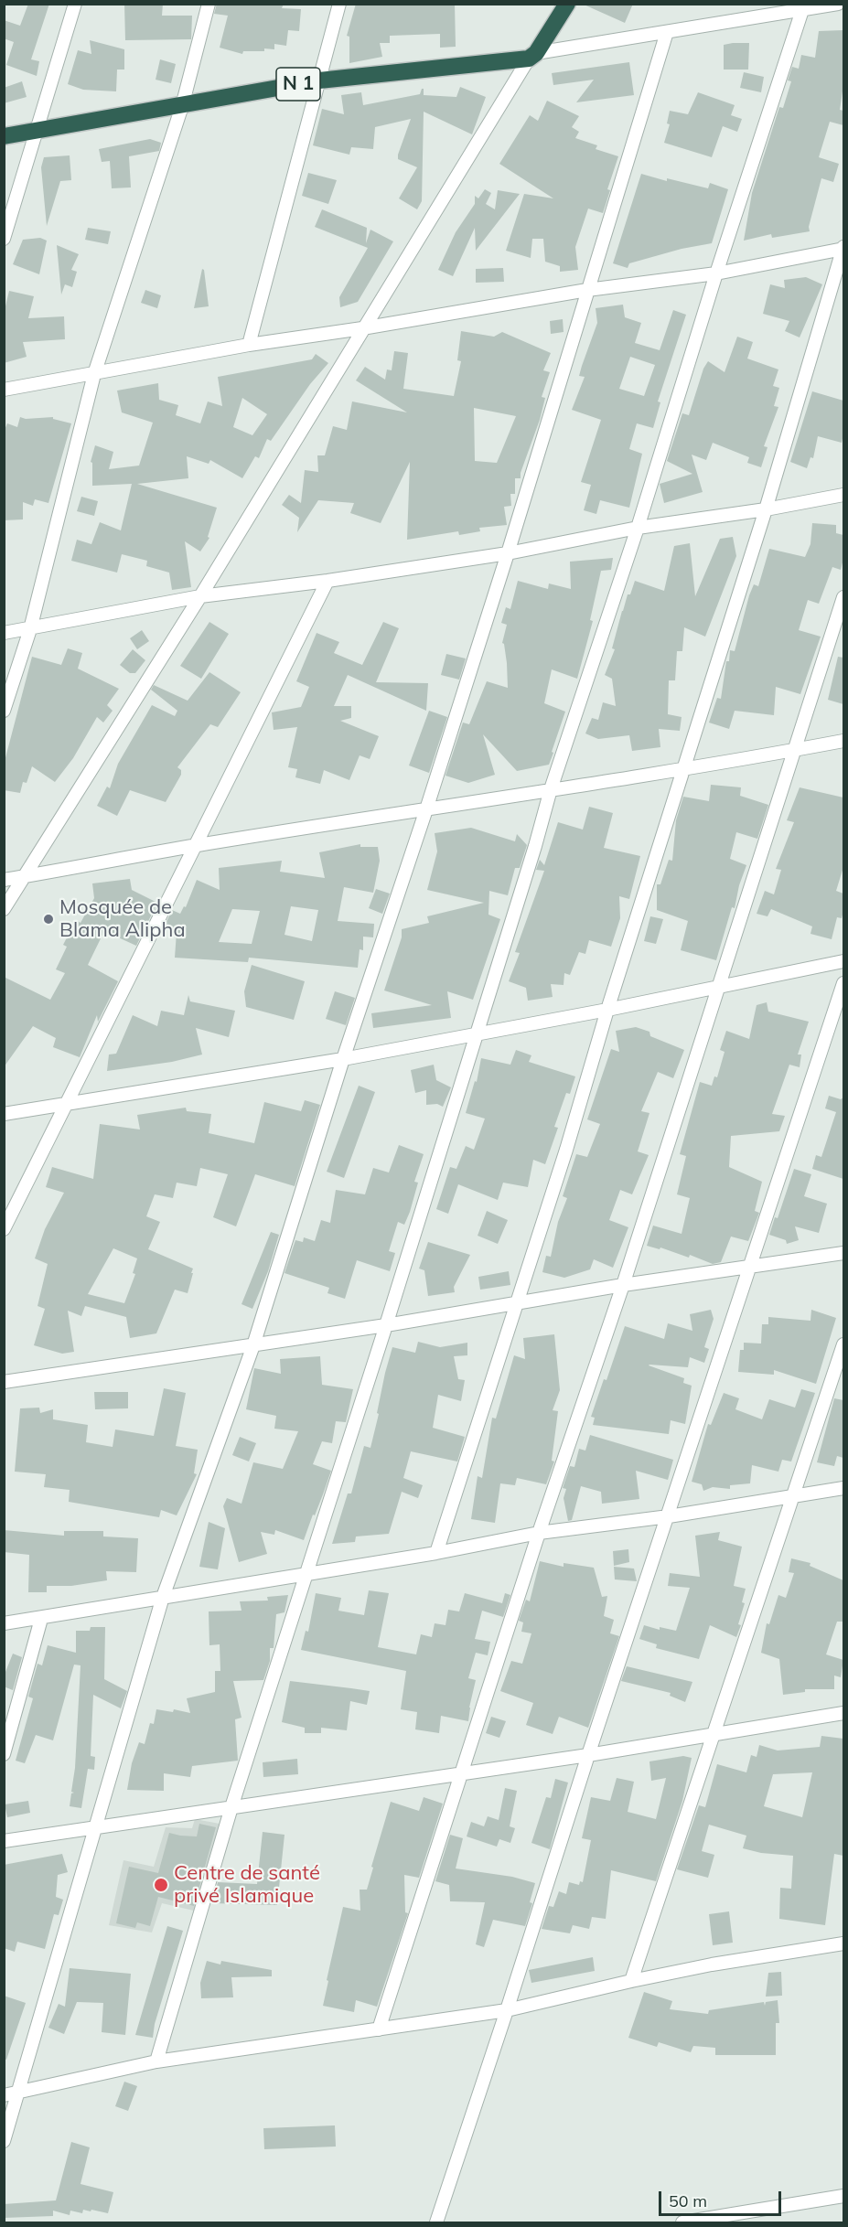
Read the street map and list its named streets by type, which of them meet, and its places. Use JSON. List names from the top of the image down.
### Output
{
  "streets": {
    "highway": ["N 1"]
  },
  "places": ["Mosquée de Blama Alipha", "Centre de santé privé Islamique"],
  "scale_bar": "50 m"
}
